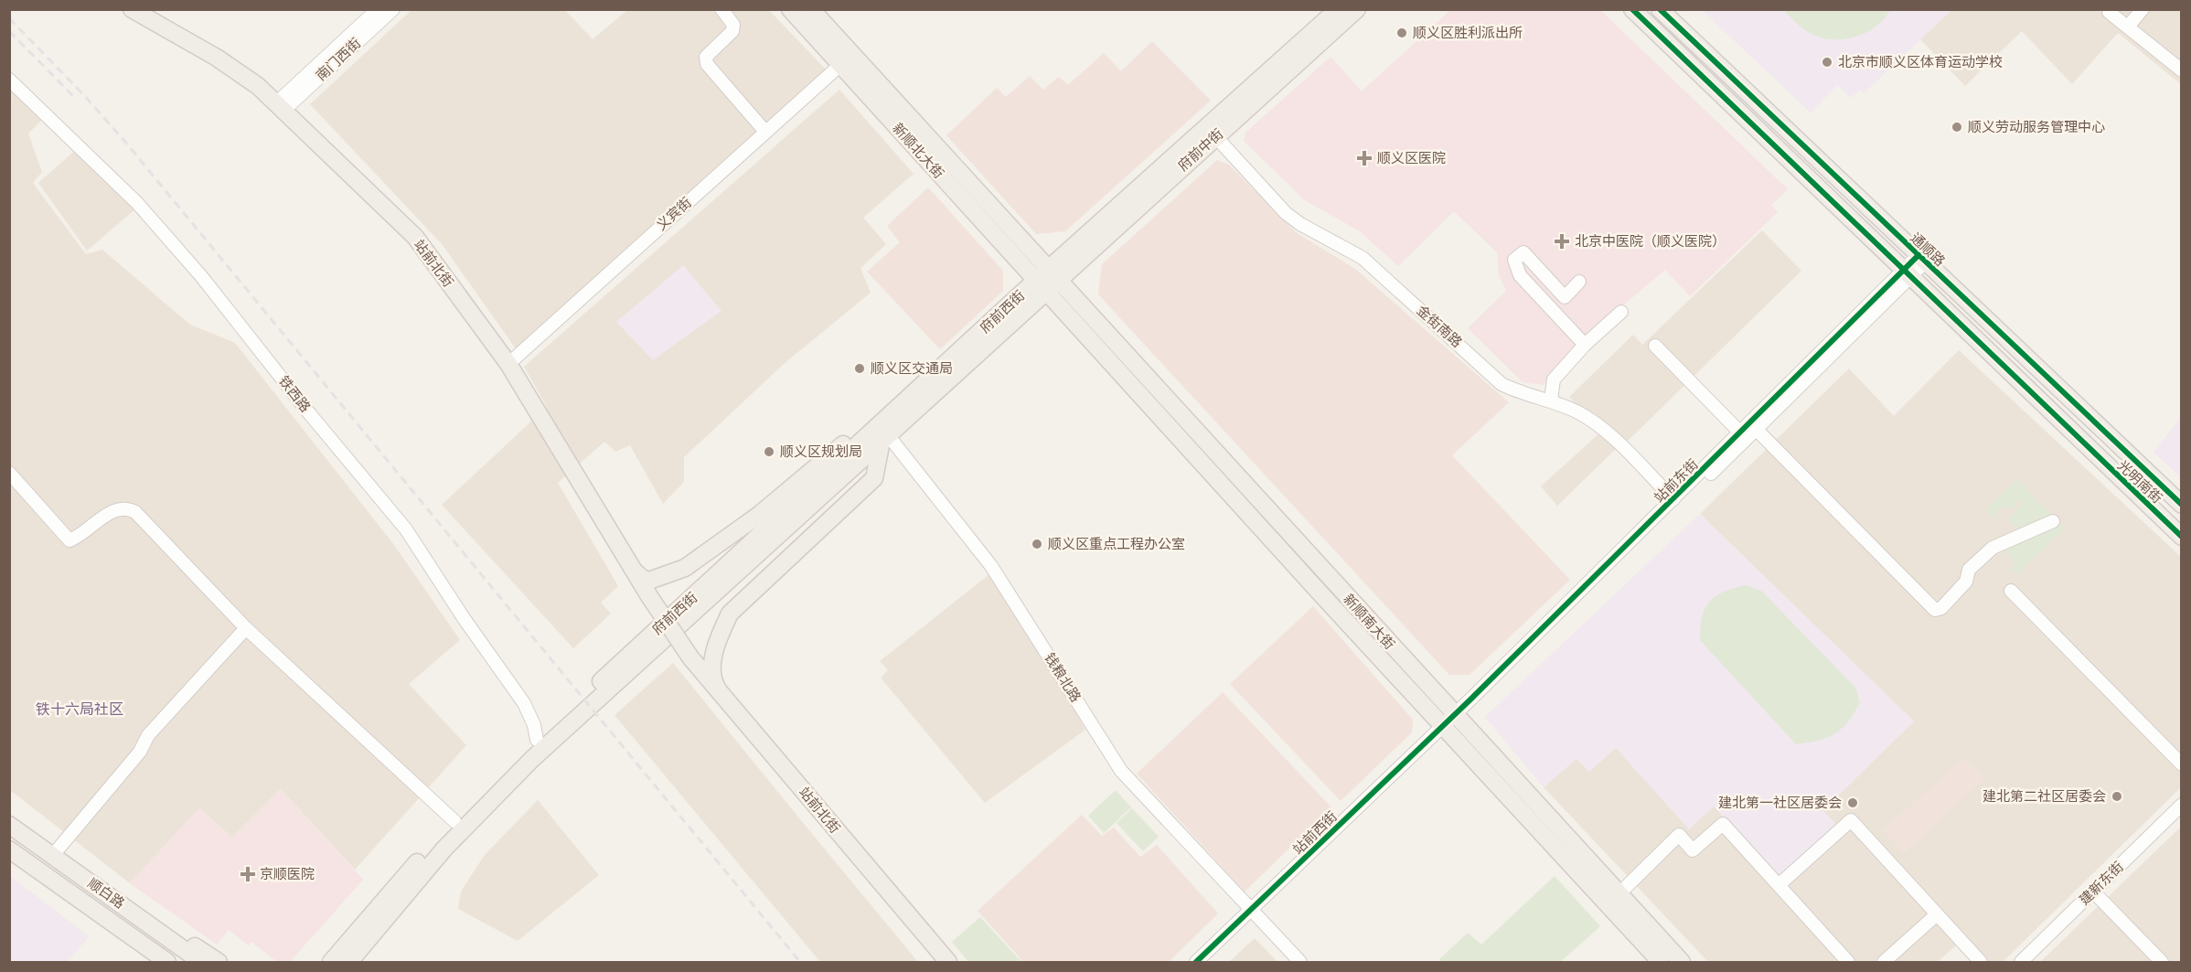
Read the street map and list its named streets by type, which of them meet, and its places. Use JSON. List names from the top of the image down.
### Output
{
  "streets": {
    "main road": [
      "府前中街",
      "新顺北大街",
      "通顺路",
      "站前北街",
      "府前西街",
      "光明南街",
      "新顺南大街",
      "顺白路"
    ],
    "street": [
      "南门西街",
      "义宾街",
      "金街南路",
      "铁西路",
      "站前东街",
      "钱粮北路",
      "站前西街",
      "建新东街"
    ]
  },
  "crossings": [
    ["南门西街", "站前北街"],
    ["府前中街", "新顺北大街"],
    ["府前中街", "府前西街"],
    ["府前中街", "金街南路"],
    ["府前中街", "新顺南大街"],
    ["新顺北大街", "义宾街"],
    ["新顺北大街", "府前西街"],
    ["新顺北大街", "新顺南大街"],
    ["义宾街", "站前北街"],
    ["通顺路", "站前东街"],
    ["府前西街", "铁西路"],
    ["府前西街", "新顺南大街"],
    ["府前西街", "钱粮北路"],
    ["金街南路", "站前东街"],
    ["站前东街", "光明南街"],
    ["站前东街", "新顺南大街"],
    ["站前东街", "站前西街"],
    ["新顺南大街", "站前西街"],
    ["钱粮北路", "站前西街"]
  ],
  "districts": ["铁十六局社区"],
  "places": {
    "other": [
      "顺义区胜利派出所",
      "北京市顺义区体育运动学校",
      "顺义劳动服务管理中心",
      "顺义区交通局",
      "顺义区规划局",
      "顺义区重点工程办公室",
      "建北第二社区居委会",
      "建北第一社区居委会"
    ],
    "health": ["顺义区医院", "北京中医院（顺义医院）", "京顺医院"]
  }
}
